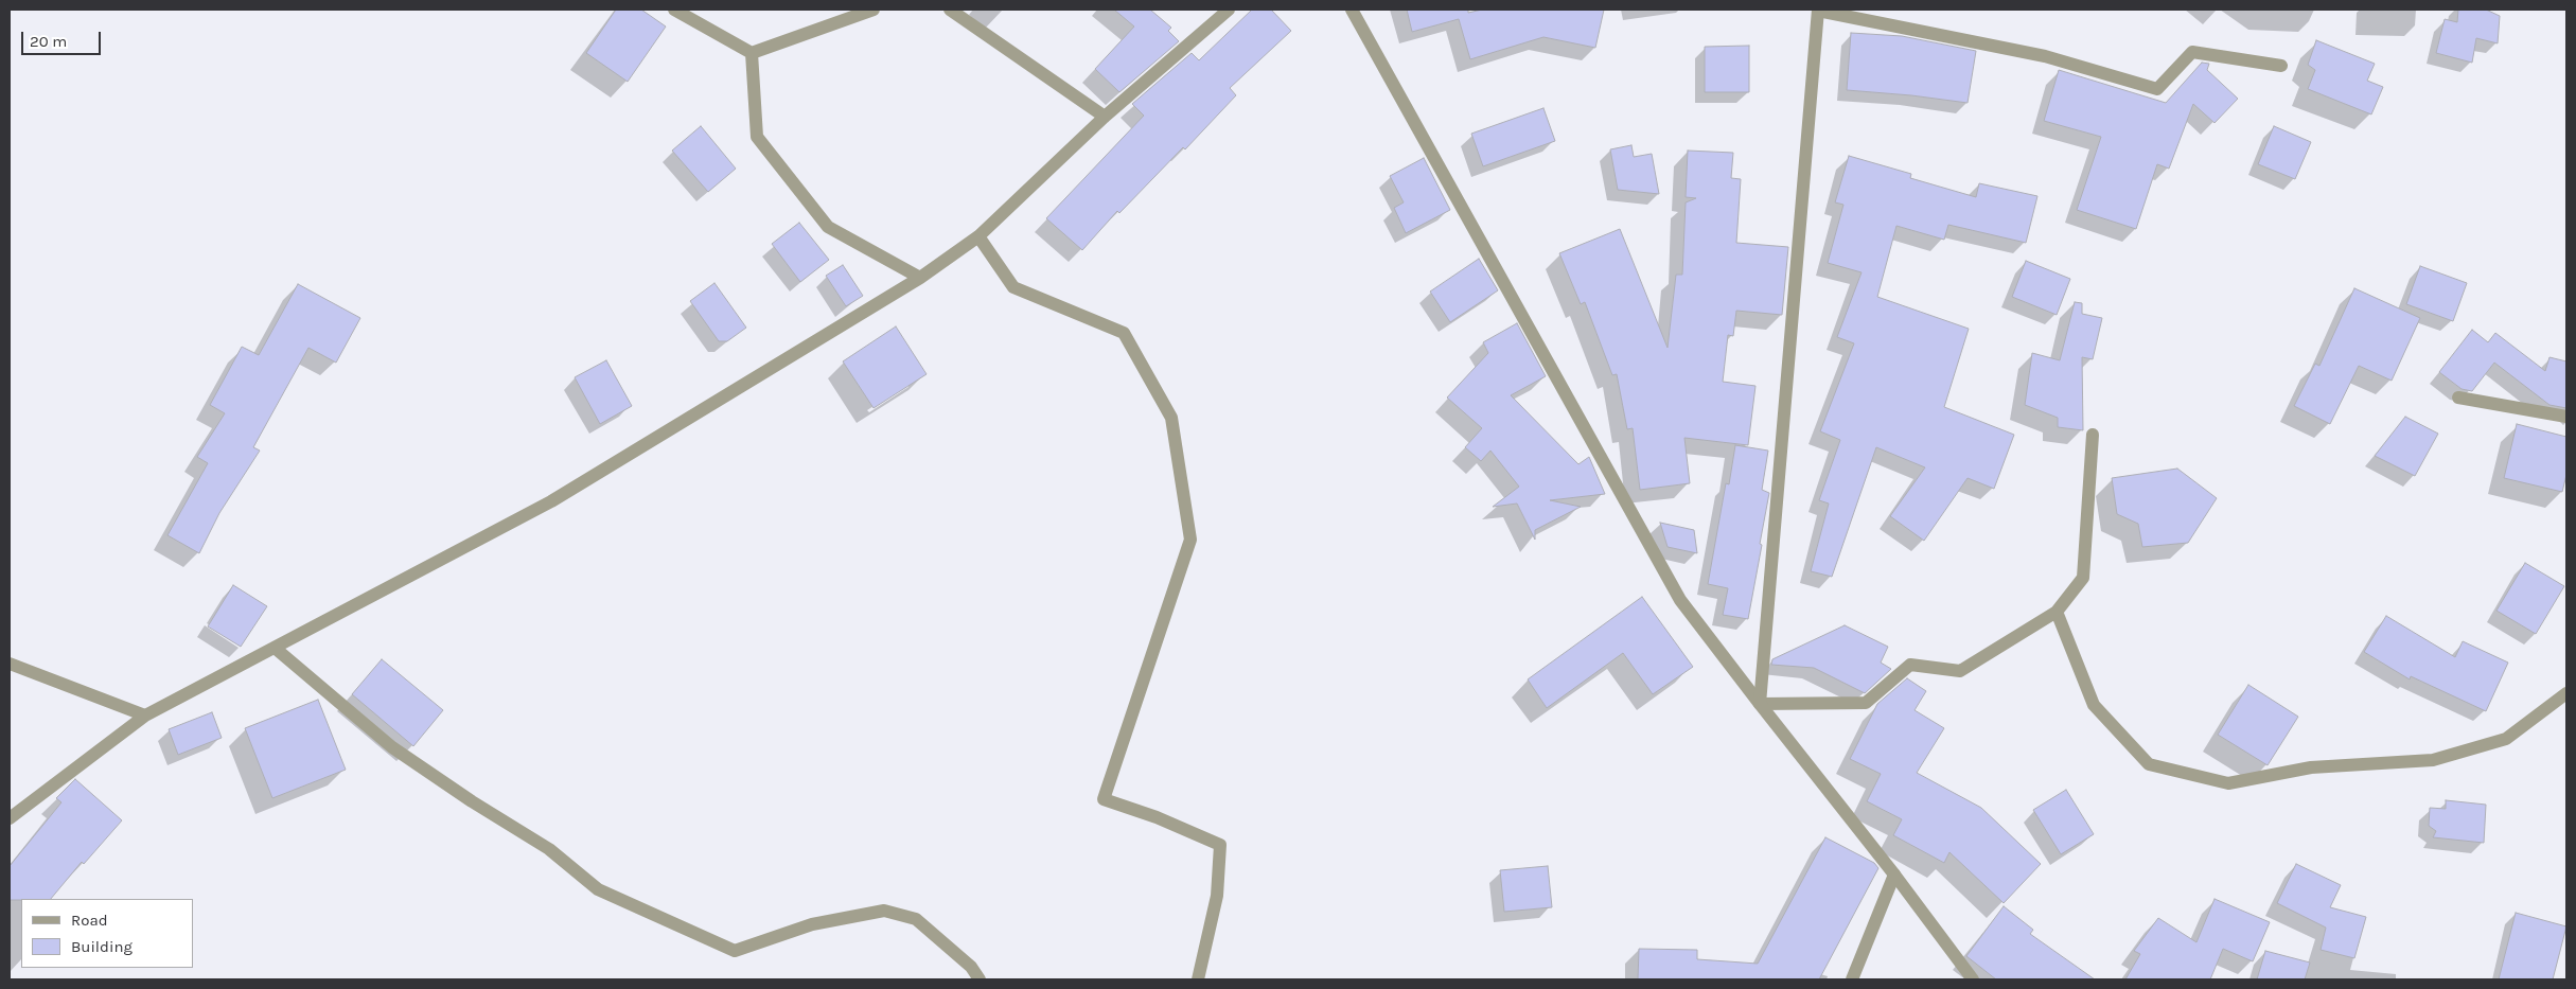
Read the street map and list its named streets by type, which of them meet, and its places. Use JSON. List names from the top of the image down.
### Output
{
  "legend": ["Road", "Building"],
  "scale_bar": "20 m"
}
